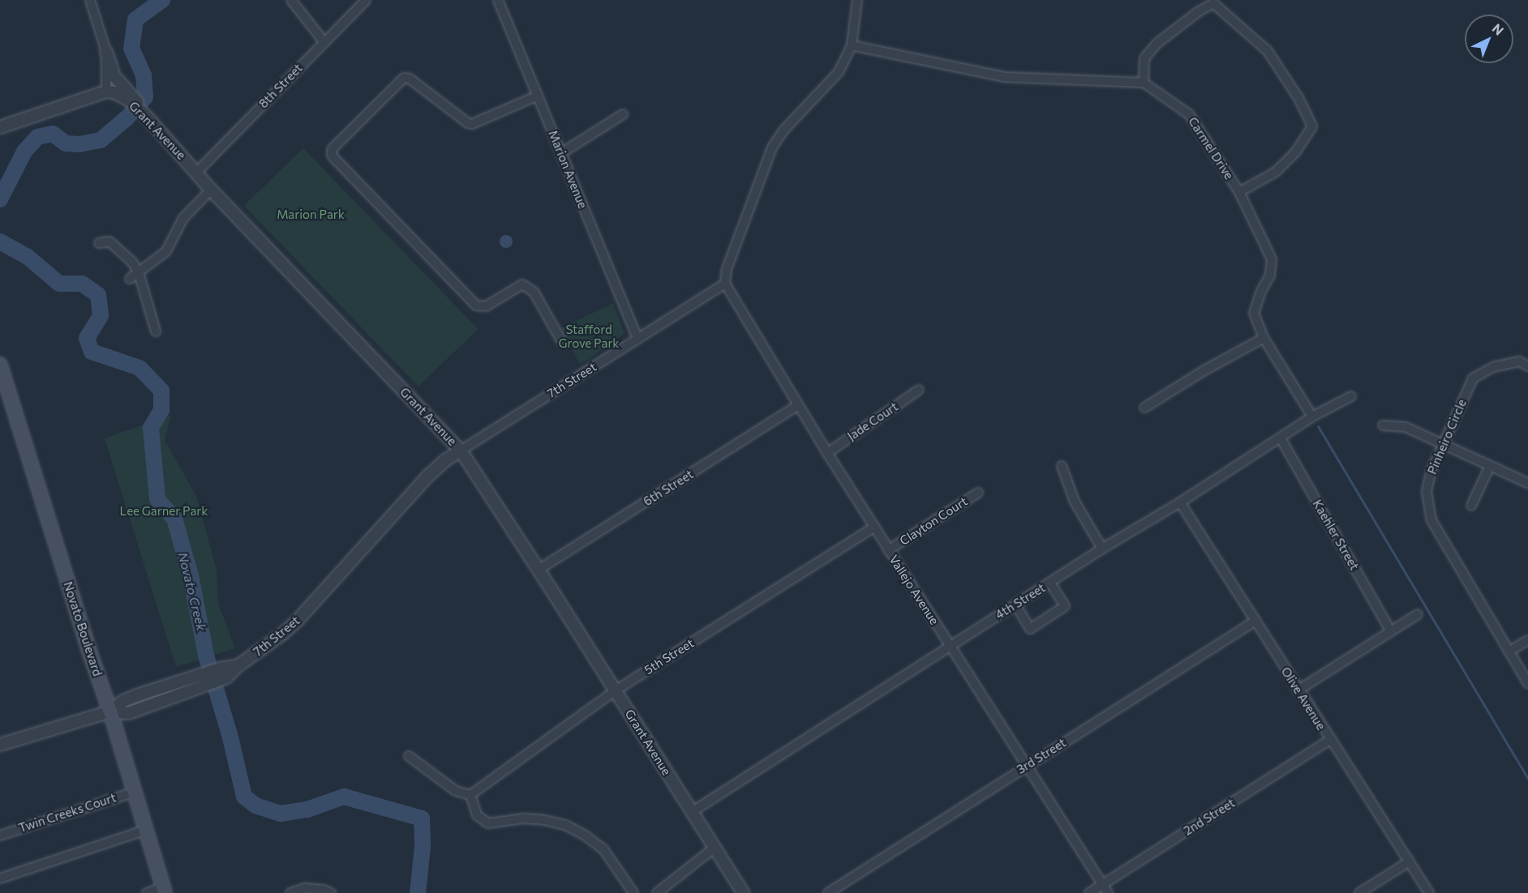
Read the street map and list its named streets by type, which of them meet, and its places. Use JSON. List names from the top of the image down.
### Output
{
  "streets": {
    "main road": ["Novato Boulevard"],
    "street": [
      "8th Street",
      "Grant Avenue",
      "Carmel Drive",
      "Marion Avenue",
      "7th Street",
      "Jade Court",
      "Pinheiro Circle",
      "6th Street",
      "Clayton Court",
      "Kaehler Street",
      "Vallejo Avenue",
      "4th Street",
      "5th Street",
      "Olive Avenue",
      "3rd Street",
      "Twin Creeks Court",
      "2nd Street"
    ]
  },
  "crossings": [
    ["8th Street", "Grant Avenue"],
    ["Grant Avenue", "7th Street"],
    ["Grant Avenue", "6th Street"],
    ["Grant Avenue", "4th Street"],
    ["Grant Avenue", "5th Street"],
    ["Carmel Drive", "4th Street"],
    ["Marion Avenue", "7th Street"],
    ["7th Street", "Vallejo Avenue"],
    ["7th Street", "Novato Boulevard"],
    ["Jade Court", "Vallejo Avenue"],
    ["6th Street", "Vallejo Avenue"],
    ["Clayton Court", "Vallejo Avenue"],
    ["Kaehler Street", "4th Street"],
    ["Vallejo Avenue", "4th Street"],
    ["Vallejo Avenue", "5th Street"],
    ["Vallejo Avenue", "3rd Street"],
    ["Vallejo Avenue", "2nd Street"],
    ["4th Street", "Olive Avenue"],
    ["Novato Boulevard", "Twin Creeks Court"],
    ["Olive Avenue", "3rd Street"],
    ["Olive Avenue", "2nd Street"]
  ],
  "water": ["Novato Creek"],
  "parks": ["Marion Park", "Stafford Grove Park", "Lee Garner Park"],
  "north": "top right"
}
